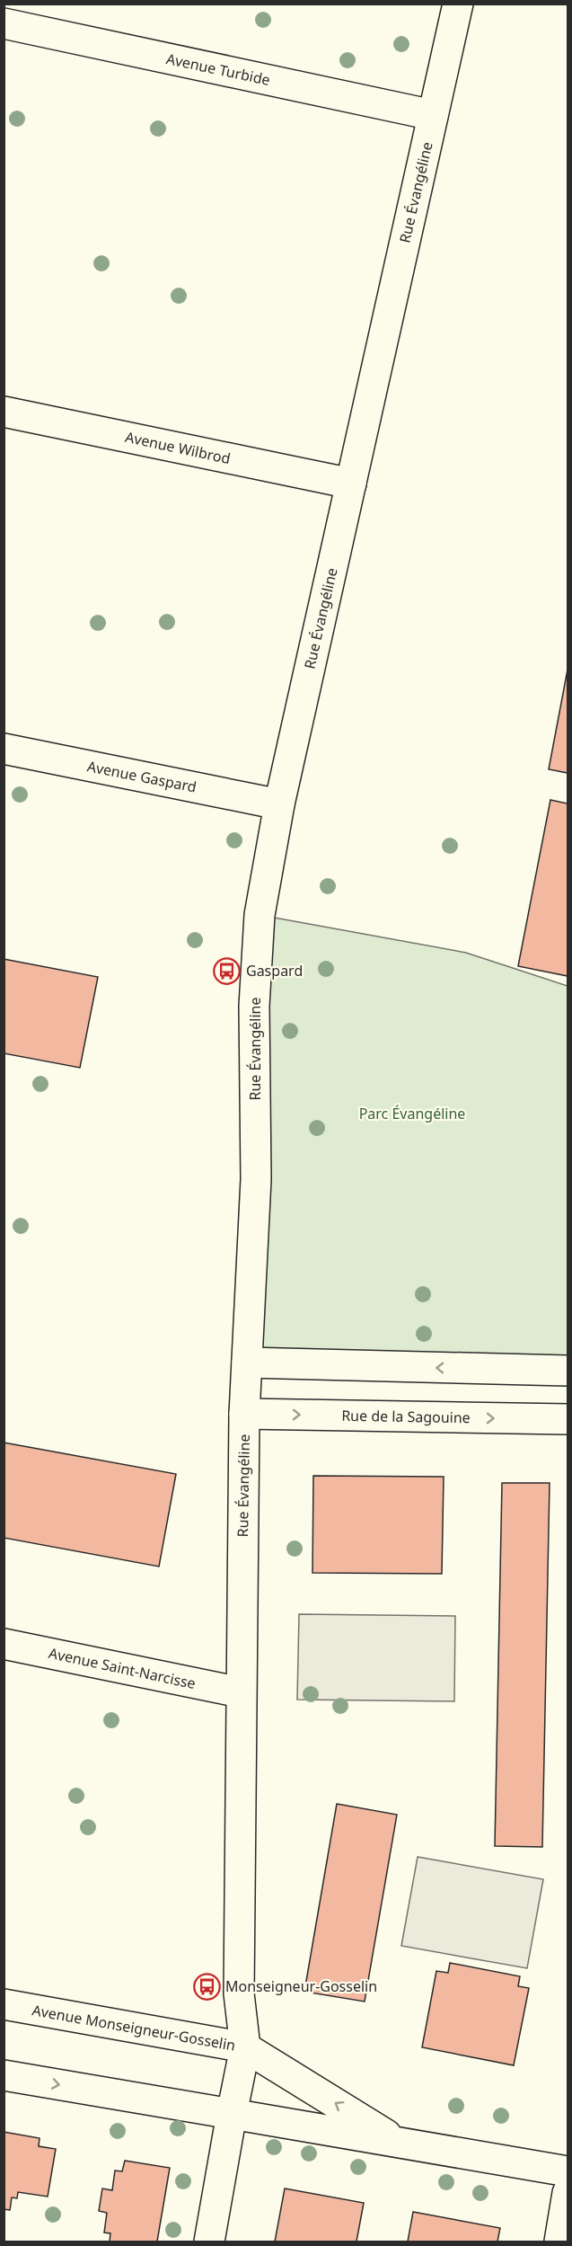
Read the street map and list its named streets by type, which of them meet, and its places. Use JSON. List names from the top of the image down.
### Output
{
  "streets": {
    "street": [
      "Avenue Turbide",
      "Rue Évangéline",
      "Avenue Wilbrod",
      "Avenue Gaspard",
      "Rue de la Sagouine",
      "Avenue Saint-Narcisse",
      "Avenue Monseigneur-Gosselin"
    ]
  },
  "crossings": [
    ["Avenue Turbide", "Rue Évangéline"],
    ["Rue Évangéline", "Avenue Wilbrod"],
    ["Rue Évangéline", "Avenue Gaspard"],
    ["Rue Évangéline", "Rue de la Sagouine"],
    ["Rue Évangéline", "Avenue Saint-Narcisse"],
    ["Rue Évangéline", "Avenue Monseigneur-Gosselin"]
  ],
  "parks": ["Parc Évangéline"],
  "places": {
    "bus stop": ["Gaspard", "Monseigneur-Gosselin"]
  }
}
